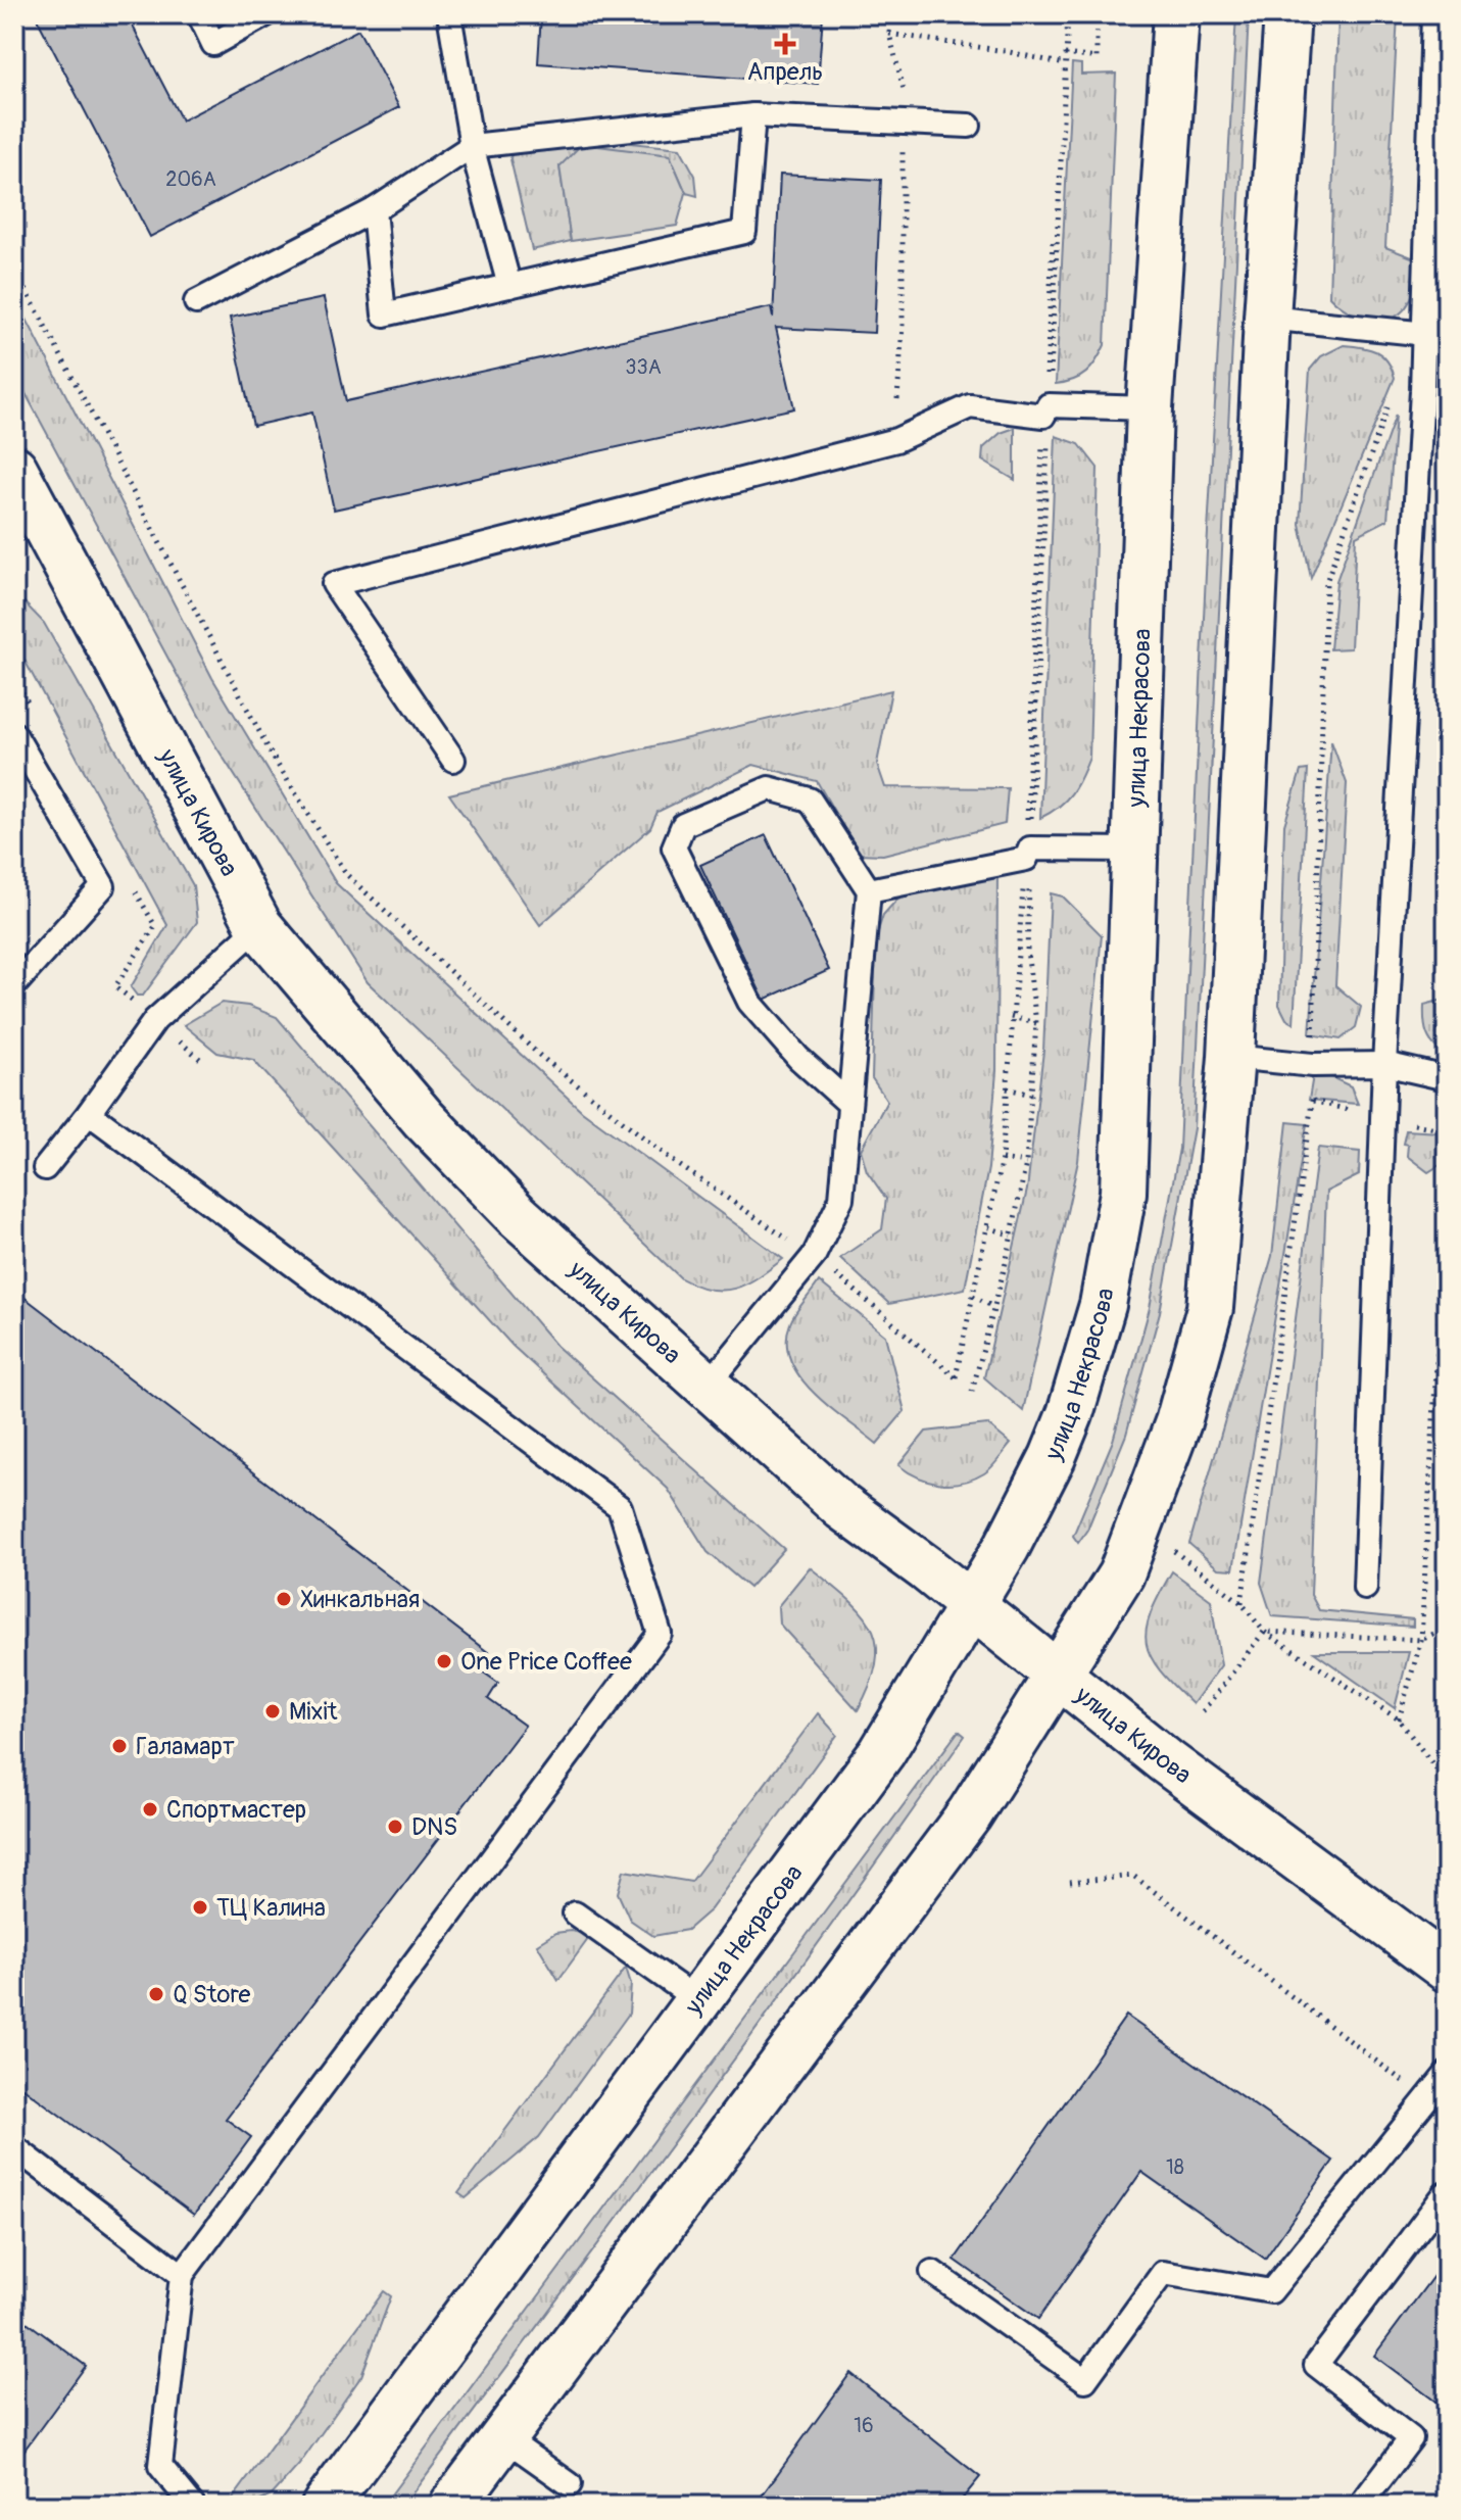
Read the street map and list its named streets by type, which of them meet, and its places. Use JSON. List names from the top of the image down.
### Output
{
  "streets": {
    "main road": ["улица Некрасова", "улица Кирова"]
  },
  "crossings": [
    ["улица Некрасова", "улица Кирова"]
  ],
  "places": {
    "health": ["Апрель"],
    "other": [
      "Хинкальная",
      "One Price Coffee",
      "Mixit",
      "Галамарт",
      "Спортмастер",
      "DNS",
      "ТЦ Калина",
      "Q Store"
    ]
  },
  "house_numbers": [
    "206А",
    "33А",
    "18",
    "16"
  ]
}
